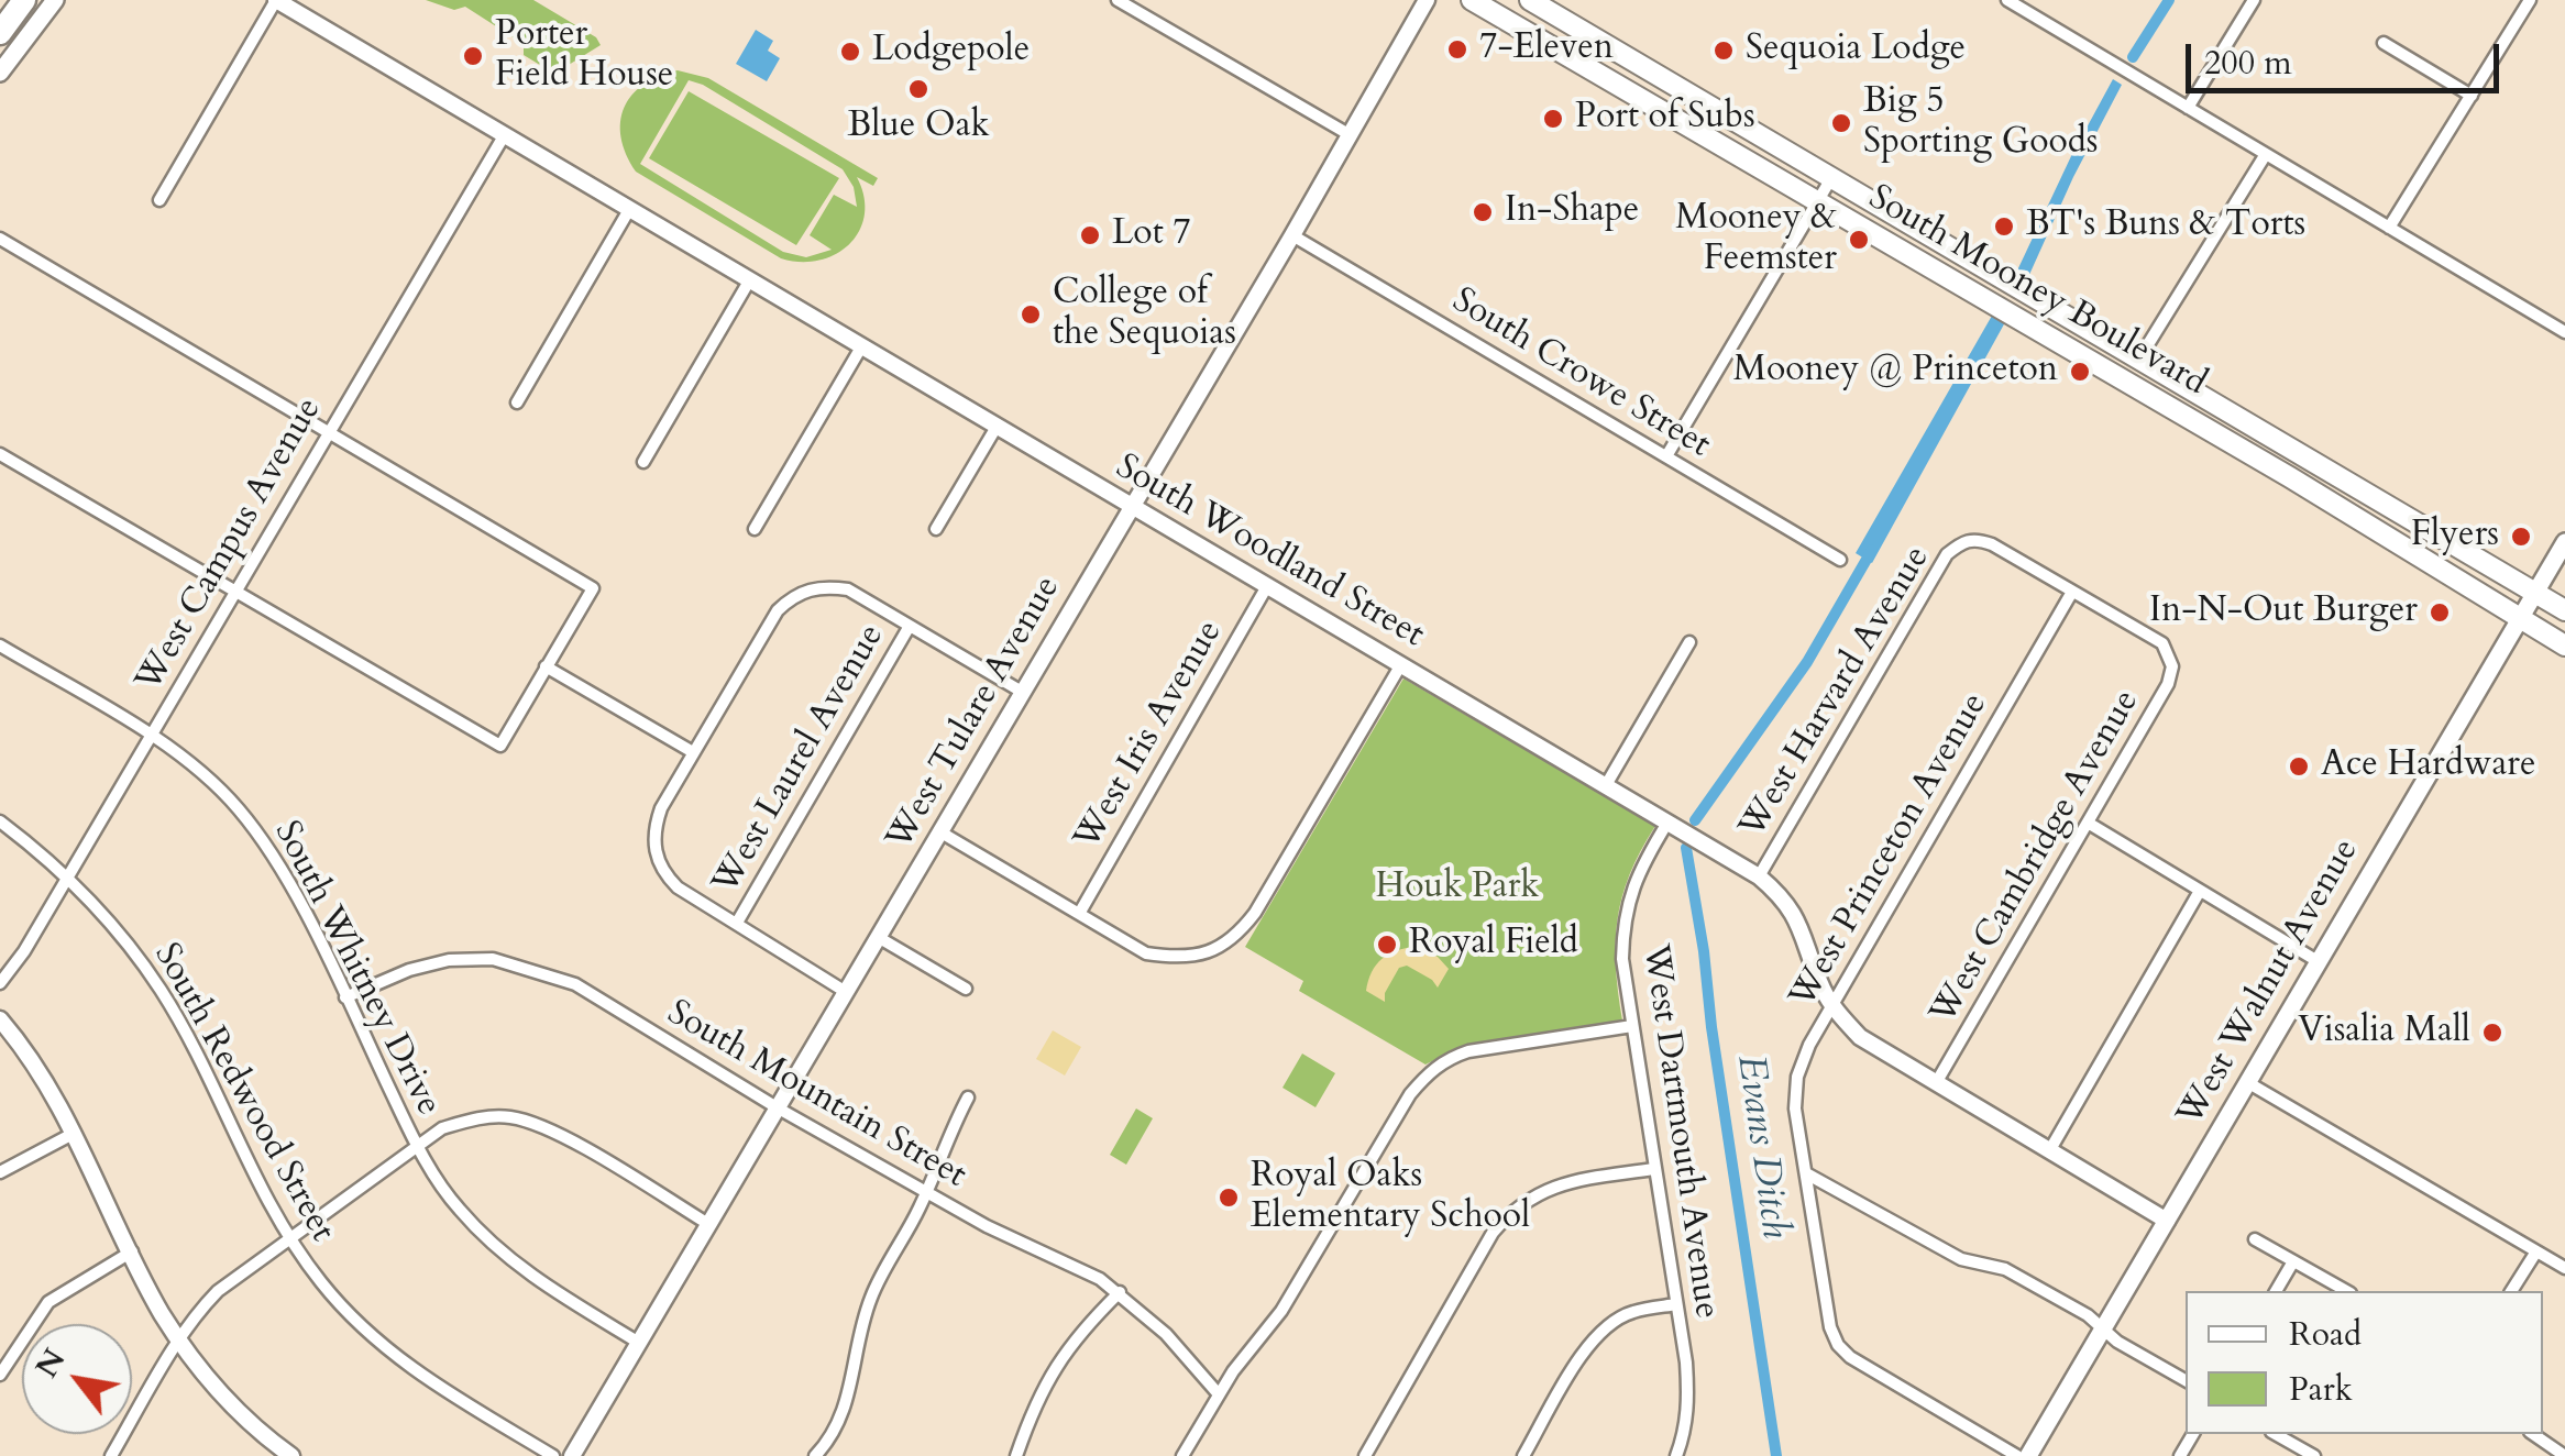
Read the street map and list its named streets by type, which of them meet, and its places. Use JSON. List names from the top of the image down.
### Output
{
  "streets": {
    "main road": ["South Mooney Boulevard", "West Walnut Avenue"],
    "street": [
      "South Crowe Street",
      "West Campus Avenue",
      "South Woodland Street",
      "West Harvard Avenue",
      "West Tulare Avenue",
      "West Iris Avenue",
      "West Laurel Avenue",
      "West Princeton Avenue",
      "West Cambridge Avenue",
      "South Whitney Drive",
      "South Redwood Street",
      "South Mountain Street",
      "West Dartmouth Avenue"
    ]
  },
  "crossings": [
    ["South Mooney Boulevard", "West Walnut Avenue"],
    ["South Crowe Street", "West Tulare Avenue"],
    ["West Campus Avenue", "South Woodland Street"],
    ["West Campus Avenue", "South Whitney Drive"],
    ["West Campus Avenue", "South Redwood Street"],
    ["South Woodland Street", "West Harvard Avenue"],
    ["South Woodland Street", "West Tulare Avenue"],
    ["South Woodland Street", "West Iris Avenue"],
    ["South Woodland Street", "West Princeton Avenue"],
    ["South Woodland Street", "West Cambridge Avenue"],
    ["South Woodland Street", "West Walnut Avenue"],
    ["South Woodland Street", "West Dartmouth Avenue"],
    ["West Harvard Avenue", "West Princeton Avenue"],
    ["West Harvard Avenue", "West Cambridge Avenue"],
    ["West Tulare Avenue", "South Whitney Drive"],
    ["West Tulare Avenue", "South Mountain Street"],
    ["West Princeton Avenue", "West Cambridge Avenue"],
    ["South Whitney Drive", "South Mountain Street"]
  ],
  "water": ["Evans Ditch"],
  "parks": ["Houk Park"],
  "places": [
    "7-Eleven",
    "Sequoia Lodge",
    "Lodgepole",
    "Porter Field House",
    "Blue Oak",
    "Port of Subs",
    "Big 5 Sporting Goods",
    "In-Shape",
    "BT's Buns & Torts",
    "Lot 7",
    "Mooney & Feemster",
    "College of the Sequoias",
    "Mooney @ Princeton",
    "Flyers",
    "In-N-Out Burger",
    "Ace Hardware",
    "Royal Field",
    "Visalia Mall",
    "Royal Oaks Elementary School"
  ],
  "legend": ["Road", "Park"],
  "scale_bar": "200 m",
  "north": "top left"
}
